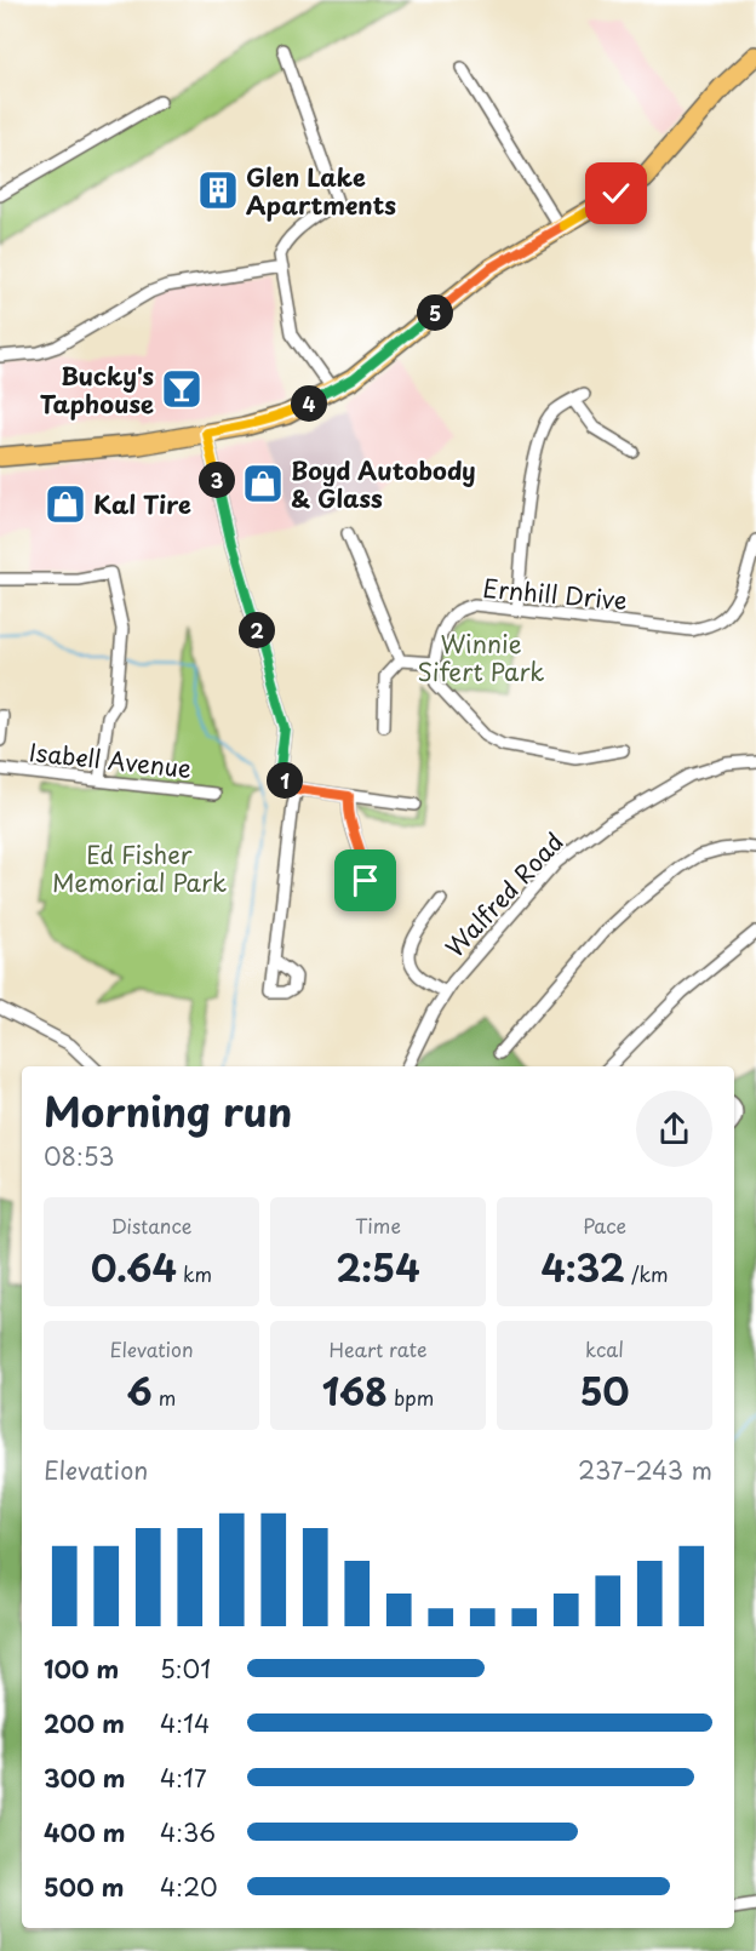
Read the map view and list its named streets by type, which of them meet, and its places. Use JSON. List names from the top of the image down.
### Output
{
  "streets": {
    "street": ["Ernhill Drive", "Isabell Avenue", "Walfred Road"]
  },
  "parks": ["Winnie Sifert Park", "Ed Fisher Memorial Park"],
  "places": {
    "building": ["Glen Lake Apartments"],
    "bar": ["Bucky's Taphouse"],
    "shop": ["Boyd Autobody & Glass", "Kal Tire"]
  },
  "page": {
    "pins": [
      "5",
      "4",
      "3",
      "2",
      "1"
    ],
    "heading": ["Morning run", "08:53"],
    "stats": [
      ["Distance", "0.64 km"],
      ["Time", "2:54"],
      ["Pace", "4:32 /km"],
      ["Elevation", "6 m"],
      ["Heart rate", "168 bpm"],
      ["kcal", "50"]
    ],
    "chart": ["Elevation", "237–243 m"],
    "list": [
      {
        "name": "100 m",
        "note": "5:01"
      },
      {
        "name": "200 m",
        "note": "4:14"
      },
      {
        "name": "300 m",
        "note": "4:17"
      },
      {
        "name": "400 m",
        "note": "4:36"
      },
      {
        "name": "500 m",
        "note": "4:20"
      }
    ]
  }
}
